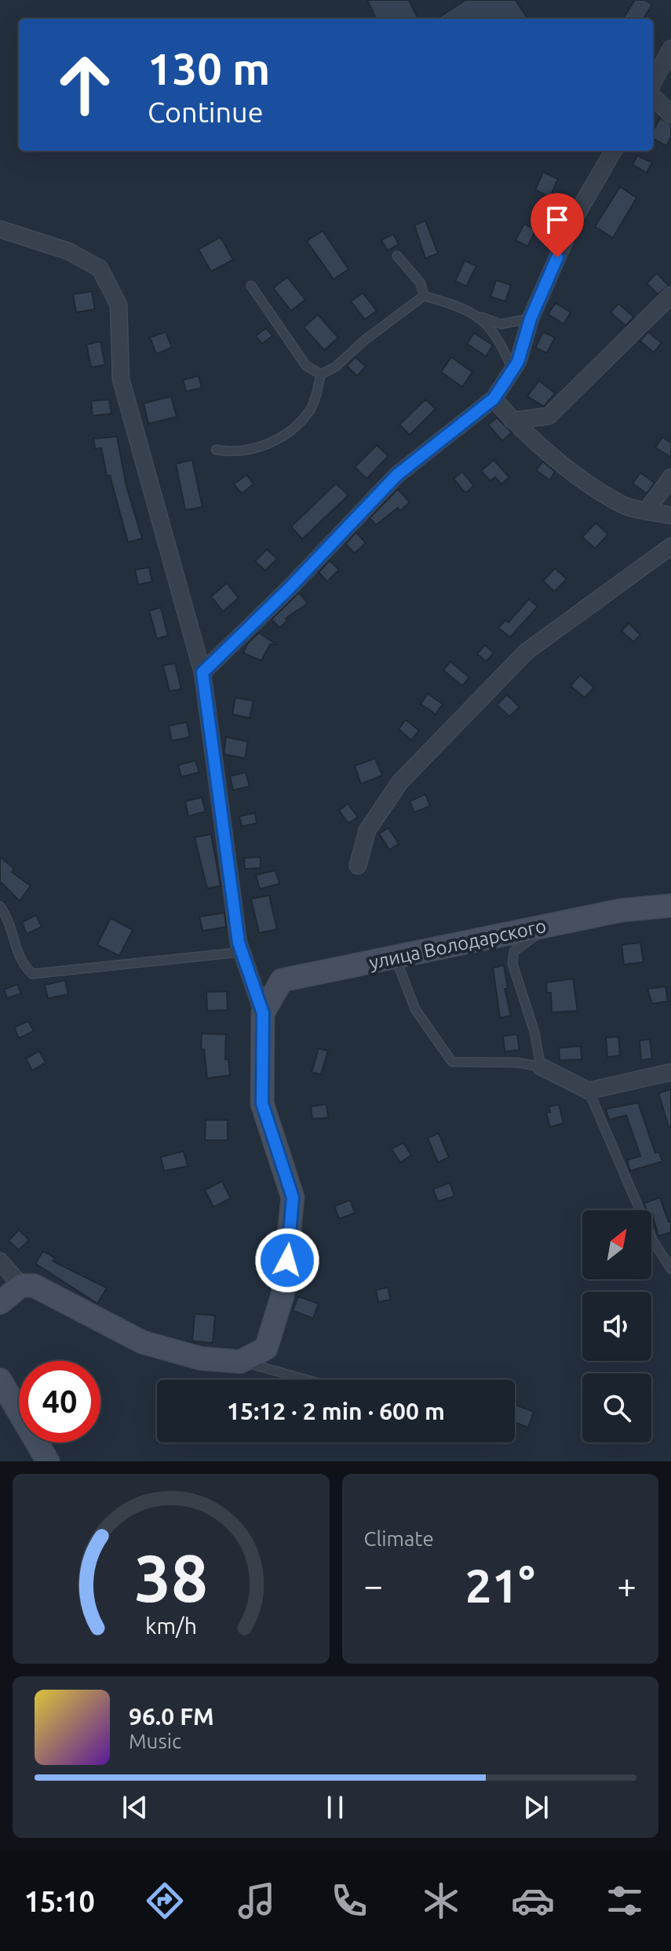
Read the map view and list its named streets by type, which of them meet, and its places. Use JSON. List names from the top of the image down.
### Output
{
  "streets": {
    "street": ["улица Володарского"]
  },
  "north": "top right",
  "page": {
    "turn": ["130 m", "Continue"],
    "limit": "40",
    "trip": "15:12 · 2 min · 600 m",
    "tile": "Climate",
    "heat": ["−", "21°", "+"],
    "song": ["96.0 FM", "Music"],
    "tabs": "15:10",
    "gauge": ["38", "km/h"]
  }
}
